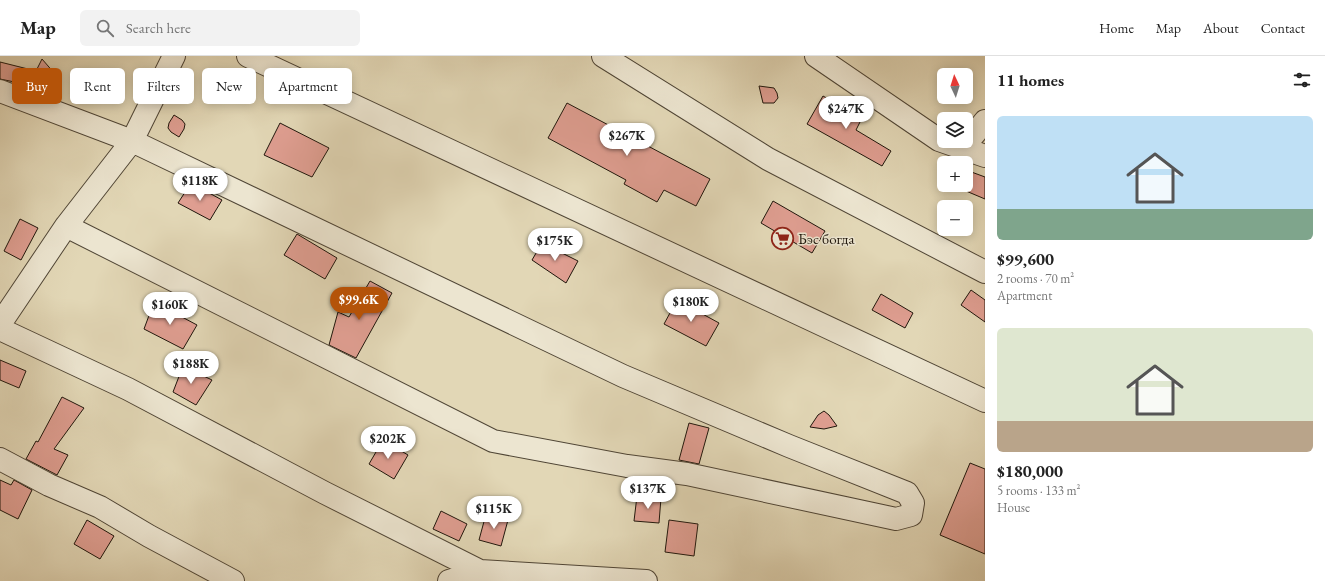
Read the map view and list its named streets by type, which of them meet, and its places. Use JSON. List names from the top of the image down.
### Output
{
  "places": {
    "supermarket": ["Бэс богда"]
  },
  "north": "top",
  "page": {
    "header": "Map",
    "search": "Search here",
    "nav": [
      "Home",
      "Map",
      "About",
      "Contact"
    ],
    "heading": "11 homes",
    "map_buttons": ["+", "−"],
    "chip": [
      "Buy",
      "Rent",
      "Filters",
      "New",
      "Apartment"
    ],
    "price": [
      "$247K",
      "$267K",
      "$118K",
      "$175K",
      "$99.6K",
      "$180K",
      "$160K",
      "$188K",
      "$202K",
      "$137K",
      "$115K"
    ],
    "list": [
      {
        "name": "$99,600",
        "note": "2 rooms · 70 m² · Apartment"
      },
      {
        "name": "$180,000",
        "note": "5 rooms · 133 m² · House"
      }
    ]
  }
}
